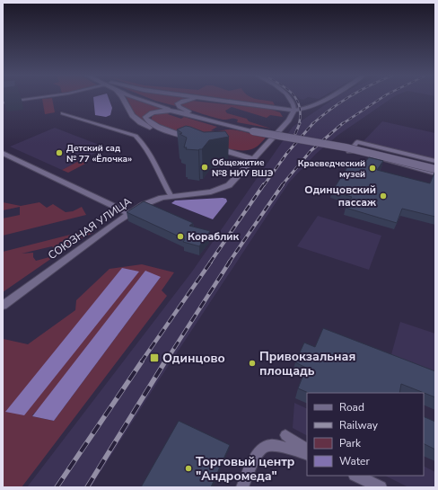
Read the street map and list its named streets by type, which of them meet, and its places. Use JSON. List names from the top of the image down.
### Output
{
  "streets": {
    "street": ["СОЮЗНАЯ УЛИЦА"]
  },
  "places": {
    "other": [
      "Детский сад № 77 «Ёлочка»",
      "Общежитие №8 НИУ ВШЭ",
      "Краеведческий музей",
      "Одинцовский пассаж",
      "Кораблик",
      "Привокзальная площадь",
      "Торговый центр \"Андромеда\""
    ],
    "transit": ["Одинцово"]
  },
  "legend": [
    "Road",
    "Railway",
    "Park",
    "Water"
  ]
}
